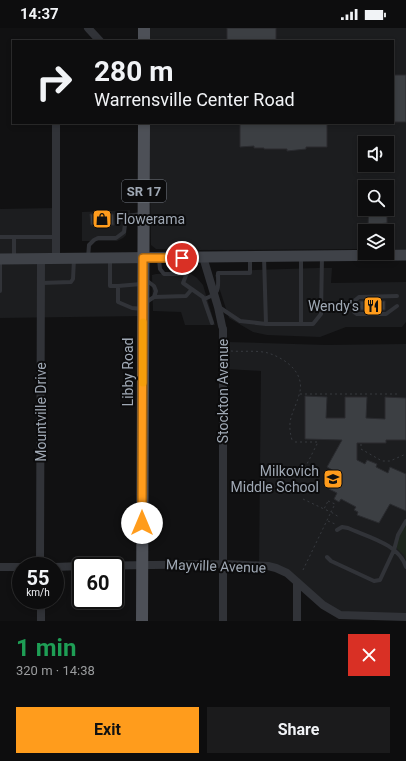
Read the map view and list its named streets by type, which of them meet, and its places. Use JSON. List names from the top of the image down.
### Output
{
  "streets": {
    "main road": ["SR 17", "Libby Road"],
    "street": ["Stockton Avenue", "Mountville Drive", "Mayville Avenue"]
  },
  "crossings": [
    ["Libby Road", "Mayville Avenue"],
    ["Stockton Avenue", "Mayville Avenue"]
  ],
  "places": {
    "shop": ["Flowerama"],
    "restaurant": ["Wendy's"],
    "school or university": ["Milkovich Middle School"]
  },
  "page": {
    "status": "14:37",
    "turn": ["280 m", "Warrensville Center Road"],
    "speed": "55 km/h",
    "limit": "60",
    "heading": ["1 min", "320 m · 14:38"],
    "buttons": ["Exit", "Share"]
  }
}
